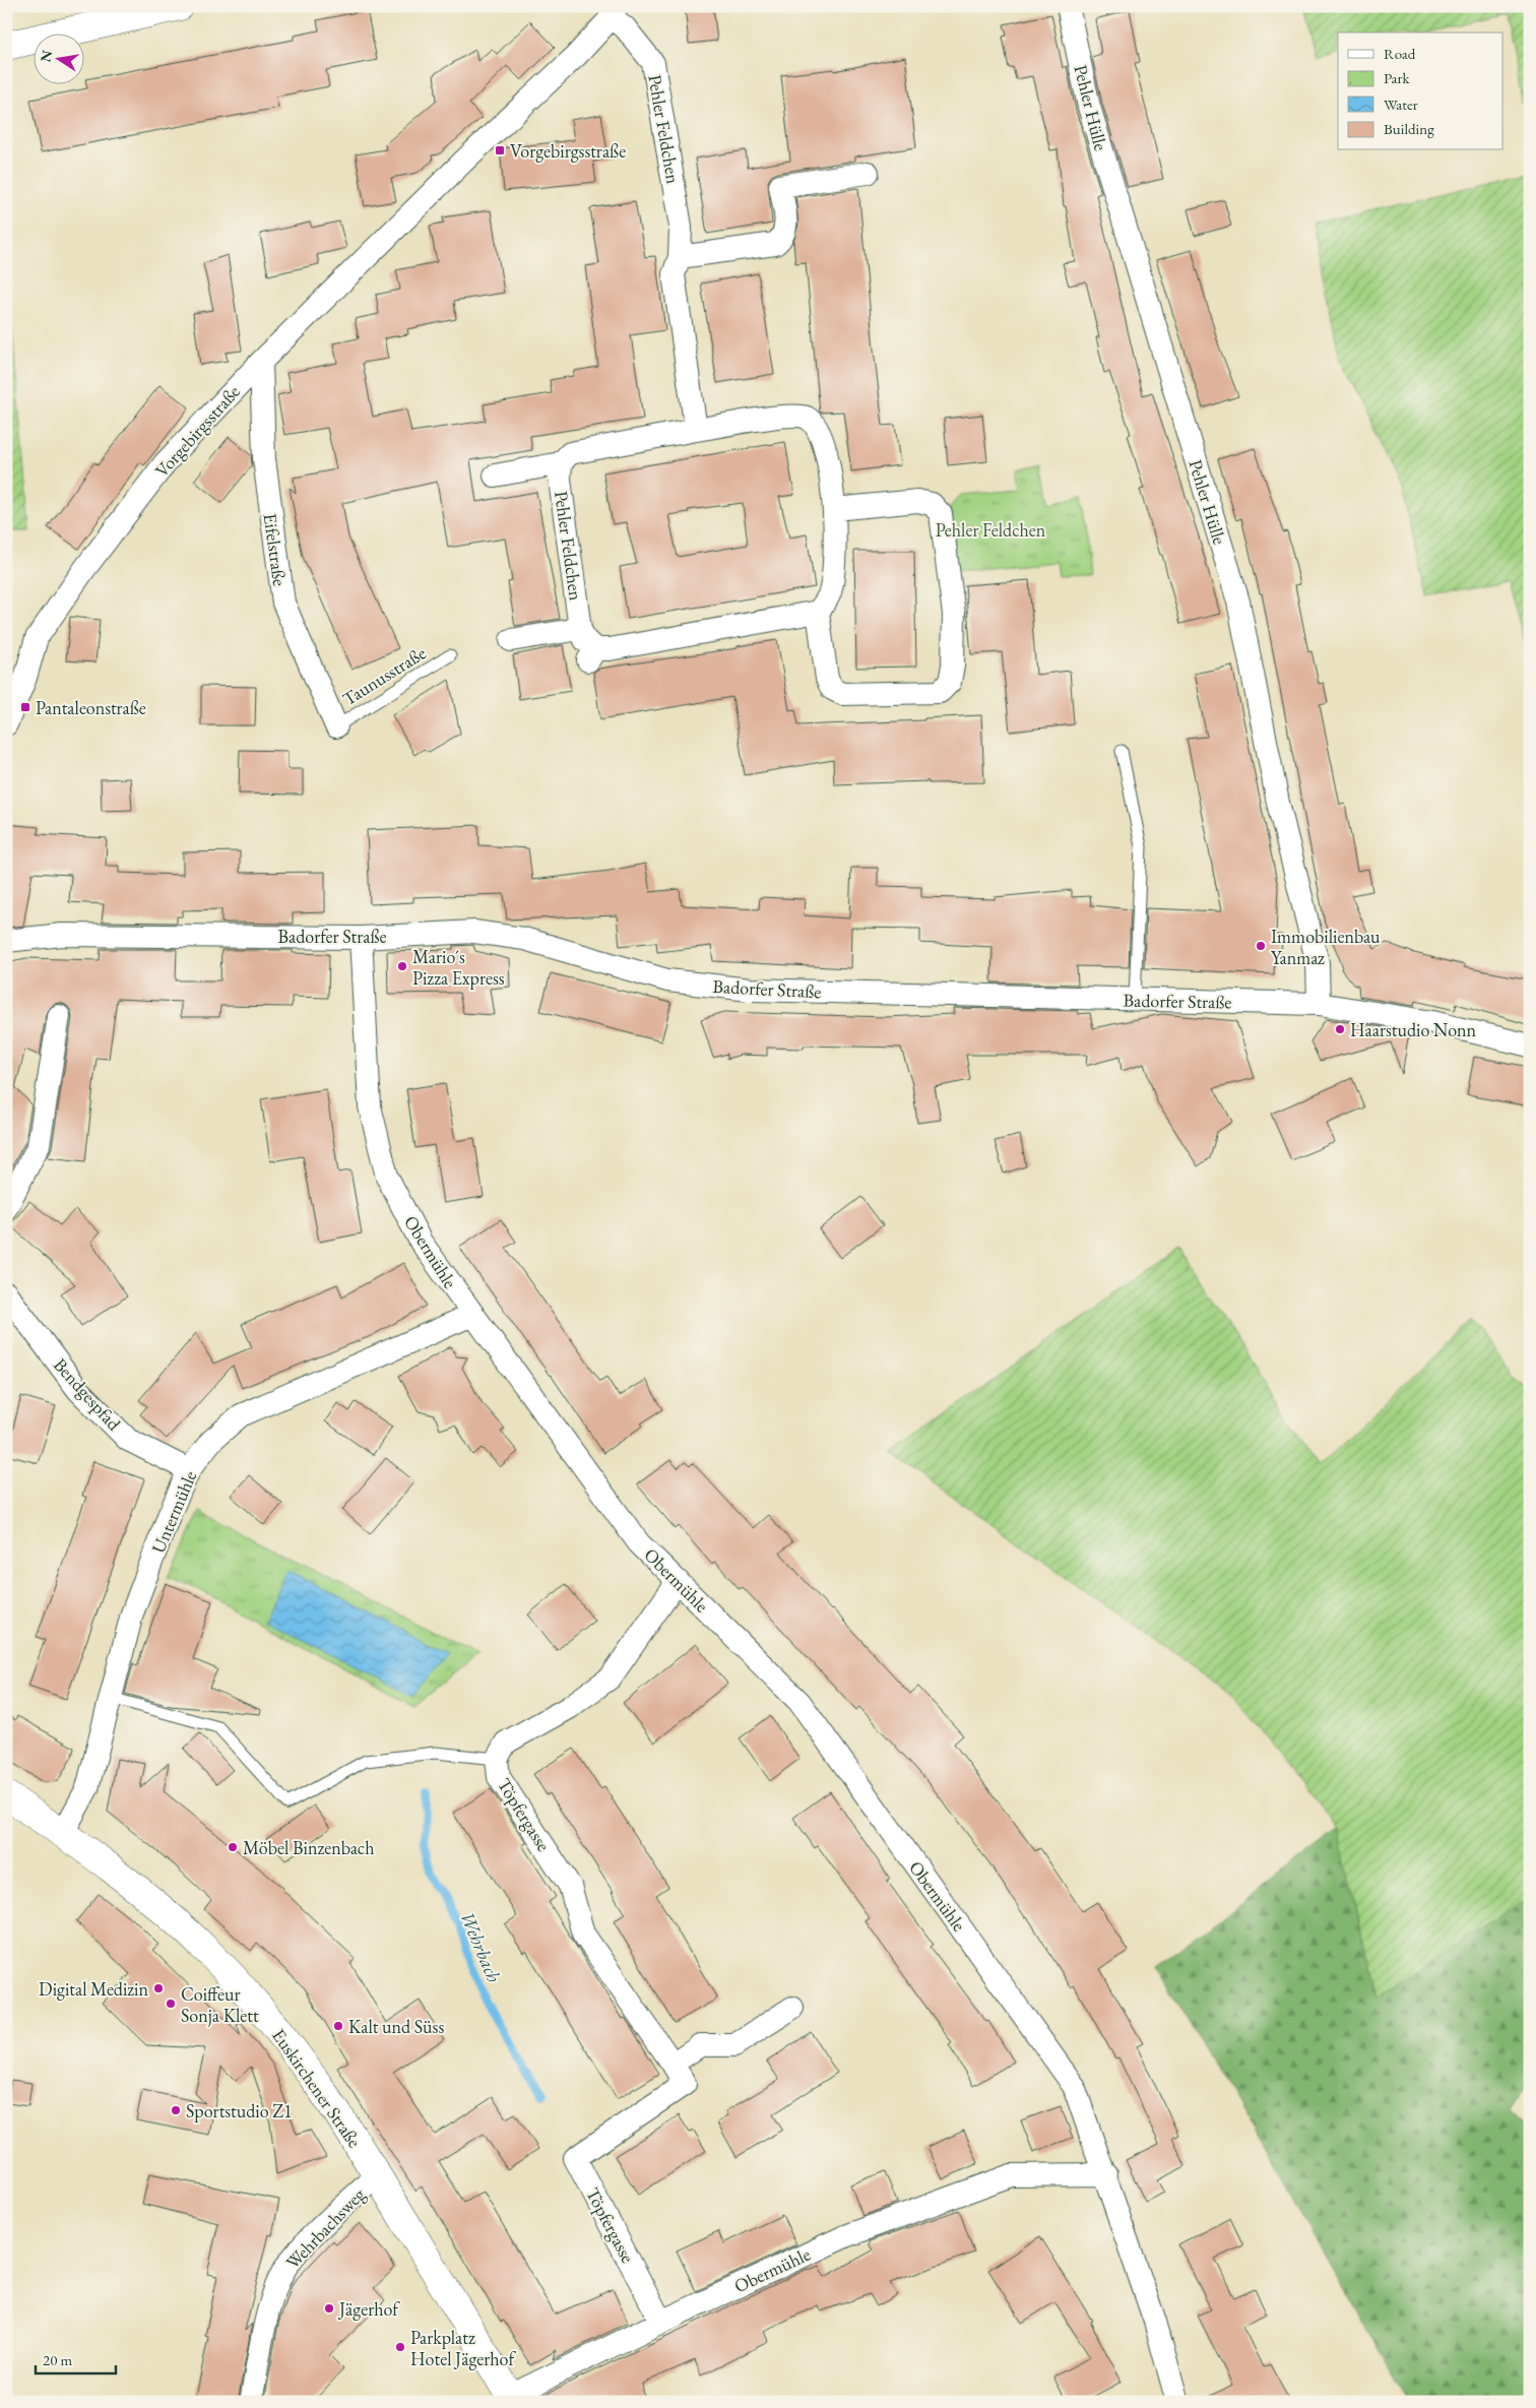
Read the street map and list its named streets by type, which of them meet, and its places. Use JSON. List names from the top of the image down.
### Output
{
  "streets": {
    "main road": ["Euskirchener Straße"],
    "street": [
      "Pehler Hülle",
      "Pehler Feldchen",
      "Vorgebirgsstraße",
      "Eifelstraße",
      "Badorfer Straße",
      "Obermühle",
      "Bendgespfad",
      "Untermühle",
      "Töpfergasse",
      "Wehrbachsweg"
    ],
    "lane": ["Taunusstraße"]
  },
  "crossings": [
    ["Pehler Hülle", "Badorfer Straße"],
    ["Pehler Feldchen", "Vorgebirgsstraße"],
    ["Vorgebirgsstraße", "Eifelstraße"],
    ["Eifelstraße", "Taunusstraße"],
    ["Badorfer Straße", "Obermühle"],
    ["Obermühle", "Untermühle"],
    ["Obermühle", "Töpfergasse"],
    ["Obermühle", "Euskirchener Straße"],
    ["Bendgespfad", "Untermühle"],
    ["Untermühle", "Euskirchener Straße"],
    ["Euskirchener Straße", "Wehrbachsweg"]
  ],
  "water": ["Wehrbach"],
  "parks": ["Pehler Feldchen"],
  "places": {
    "transit": ["Vorgebirgsstraße", "Pantaleonstraße"],
    "other": [
      "Immobilienbau Yanmaz",
      "Mario´s Pizza Express",
      "Haarstudio Nonn",
      "Möbel Binzenbach",
      "Digital Medizin",
      "Coiffeur Sonja Klett",
      "Kalt und Süss",
      "Sportstudio Z1",
      "Jägerhof",
      "Parkplatz Hotel Jägerhof"
    ]
  },
  "legend": [
    "Road",
    "Park",
    "Water",
    "Building"
  ],
  "scale_bar": "20 m",
  "north": "left"
}
